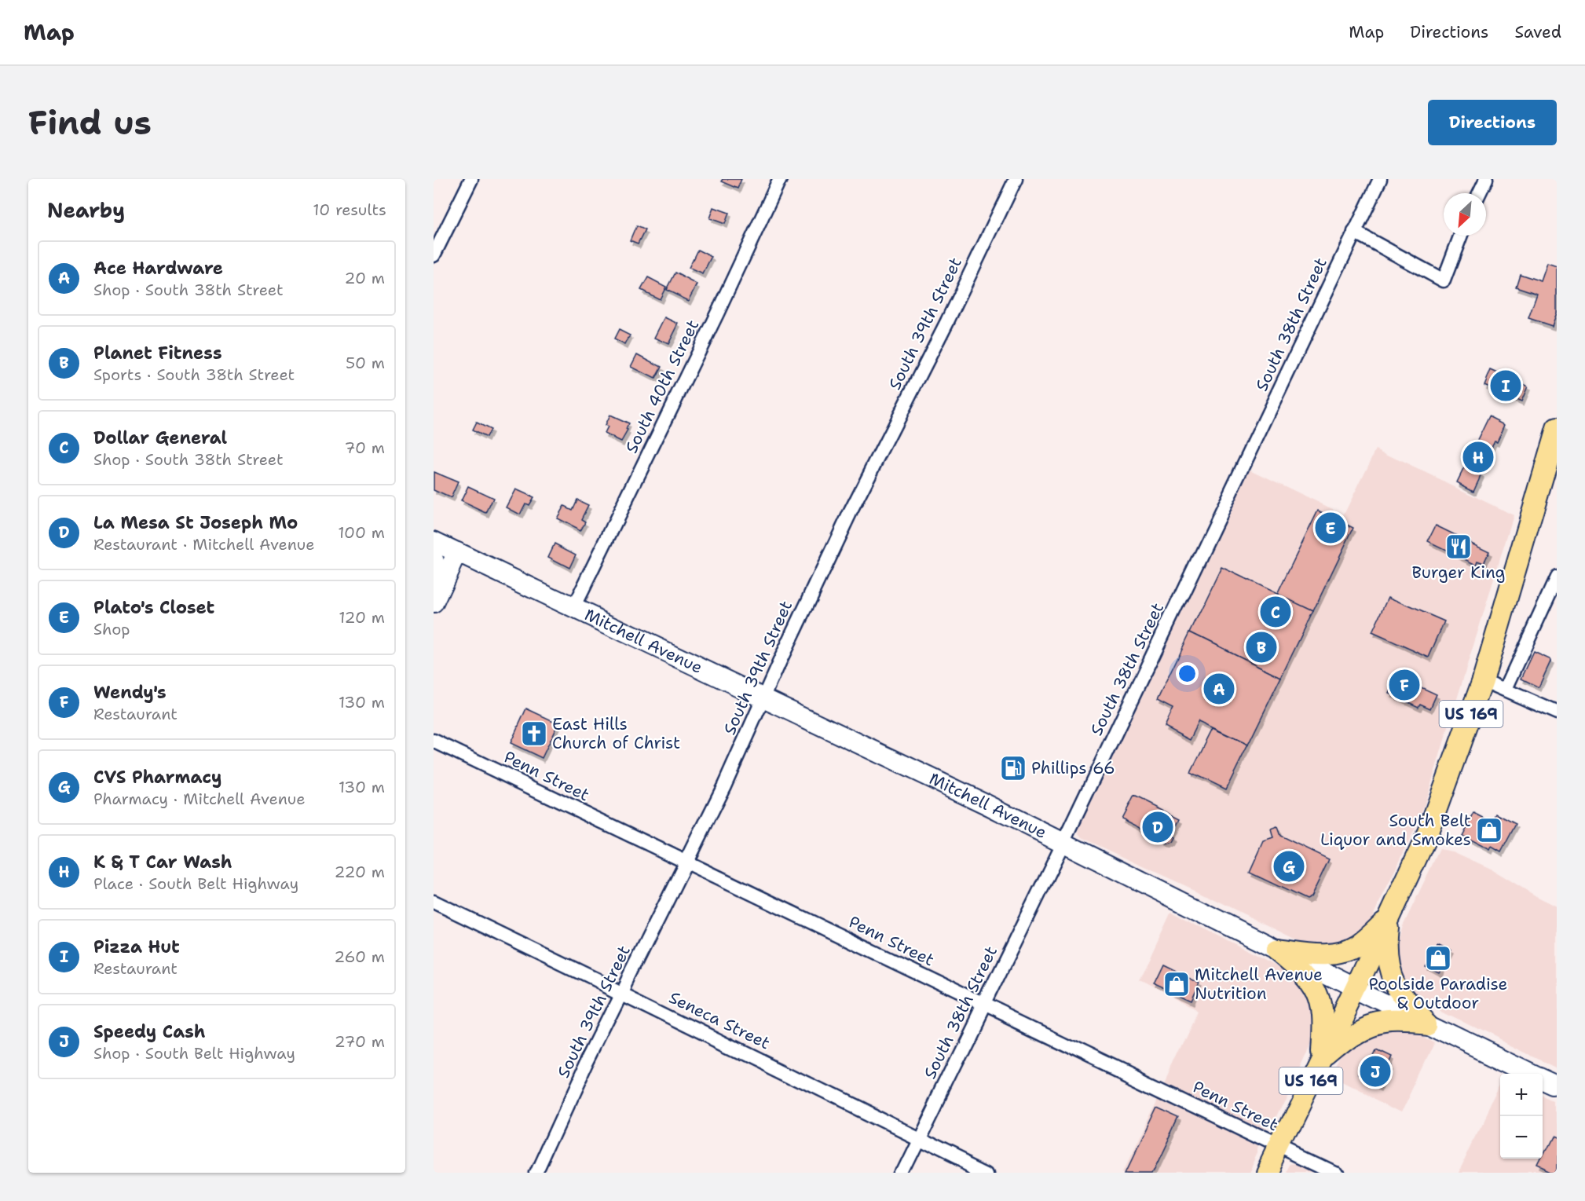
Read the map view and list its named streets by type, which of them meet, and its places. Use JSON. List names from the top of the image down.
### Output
{
  "streets": {
    "main road": ["US 169"],
    "street": [
      "South 39th Street",
      "South 38th Street",
      "South 40th Street",
      "Mitchell Avenue",
      "Penn Street",
      "Seneca Street"
    ]
  },
  "crossings": [
    ["South 39th Street", "Mitchell Avenue"],
    ["South 39th Street", "Penn Street"],
    ["South 39th Street", "Seneca Street"],
    ["South 38th Street", "Mitchell Avenue"],
    ["South 38th Street", "Penn Street"],
    ["South 38th Street", "Seneca Street"],
    ["South 40th Street", "Mitchell Avenue"],
    ["Mitchell Avenue", "US 169"],
    ["US 169", "Penn Street"]
  ],
  "places": {
    "restaurant": ["Burger King"],
    "church": ["East Hills Church of Christ"],
    "fuel station": ["Phillips 66"],
    "shop": ["South Belt Liquor and Smokes", "Poolside Paradise & Outdoor", "Mitchell Avenue Nutrition"]
  },
  "north": "bottom left",
  "page": {
    "header": "Map",
    "nav": ["Map", "Directions", "Saved"],
    "buttons": "Directions",
    "title": "Find us",
    "heading": ["Nearby", "10 results"],
    "list": [
      {
        "mark": "A",
        "name": "Ace Hardware",
        "note": "Shop · South 38th Street",
        "value": "20 m"
      },
      {
        "mark": "B",
        "name": "Planet Fitness",
        "note": "Sports · South 38th Street",
        "value": "50 m"
      },
      {
        "mark": "C",
        "name": "Dollar General",
        "note": "Shop · South 38th Street",
        "value": "70 m"
      },
      {
        "mark": "D",
        "name": "La Mesa St Joseph Mo",
        "note": "Restaurant · Mitchell Avenue",
        "value": "100 m"
      },
      {
        "mark": "E",
        "name": "Plato's Closet",
        "note": "Shop",
        "value": "120 m"
      },
      {
        "mark": "F",
        "name": "Wendy's",
        "note": "Restaurant",
        "value": "130 m"
      },
      {
        "mark": "G",
        "name": "CVS Pharmacy",
        "note": "Pharmacy · Mitchell Avenue",
        "value": "130 m"
      },
      {
        "mark": "H",
        "name": "K & T Car Wash",
        "note": "Place · South Belt Highway",
        "value": "220 m"
      },
      {
        "mark": "I",
        "name": "Pizza Hut",
        "note": "Restaurant",
        "value": "260 m"
      },
      {
        "mark": "J",
        "name": "Speedy Cash",
        "note": "Shop · South Belt Highway",
        "value": "270 m"
      }
    ],
    "pins": [
      "I",
      "H",
      "E",
      "C",
      "B",
      "F",
      "A",
      "D",
      "G",
      "J"
    ],
    "map_buttons": ["+", "−"]
  }
}
